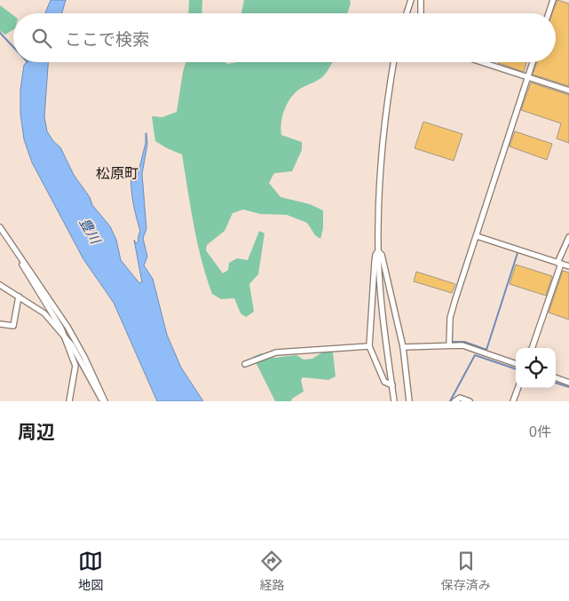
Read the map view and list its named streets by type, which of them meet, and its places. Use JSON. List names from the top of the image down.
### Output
{
  "districts": ["松原町"],
  "water": ["豊川"],
  "page": {
    "search": "ここで検索",
    "heading": ["周辺", "0件"],
    "nav": ["地図", "経路", "保存済み"]
  }
}
